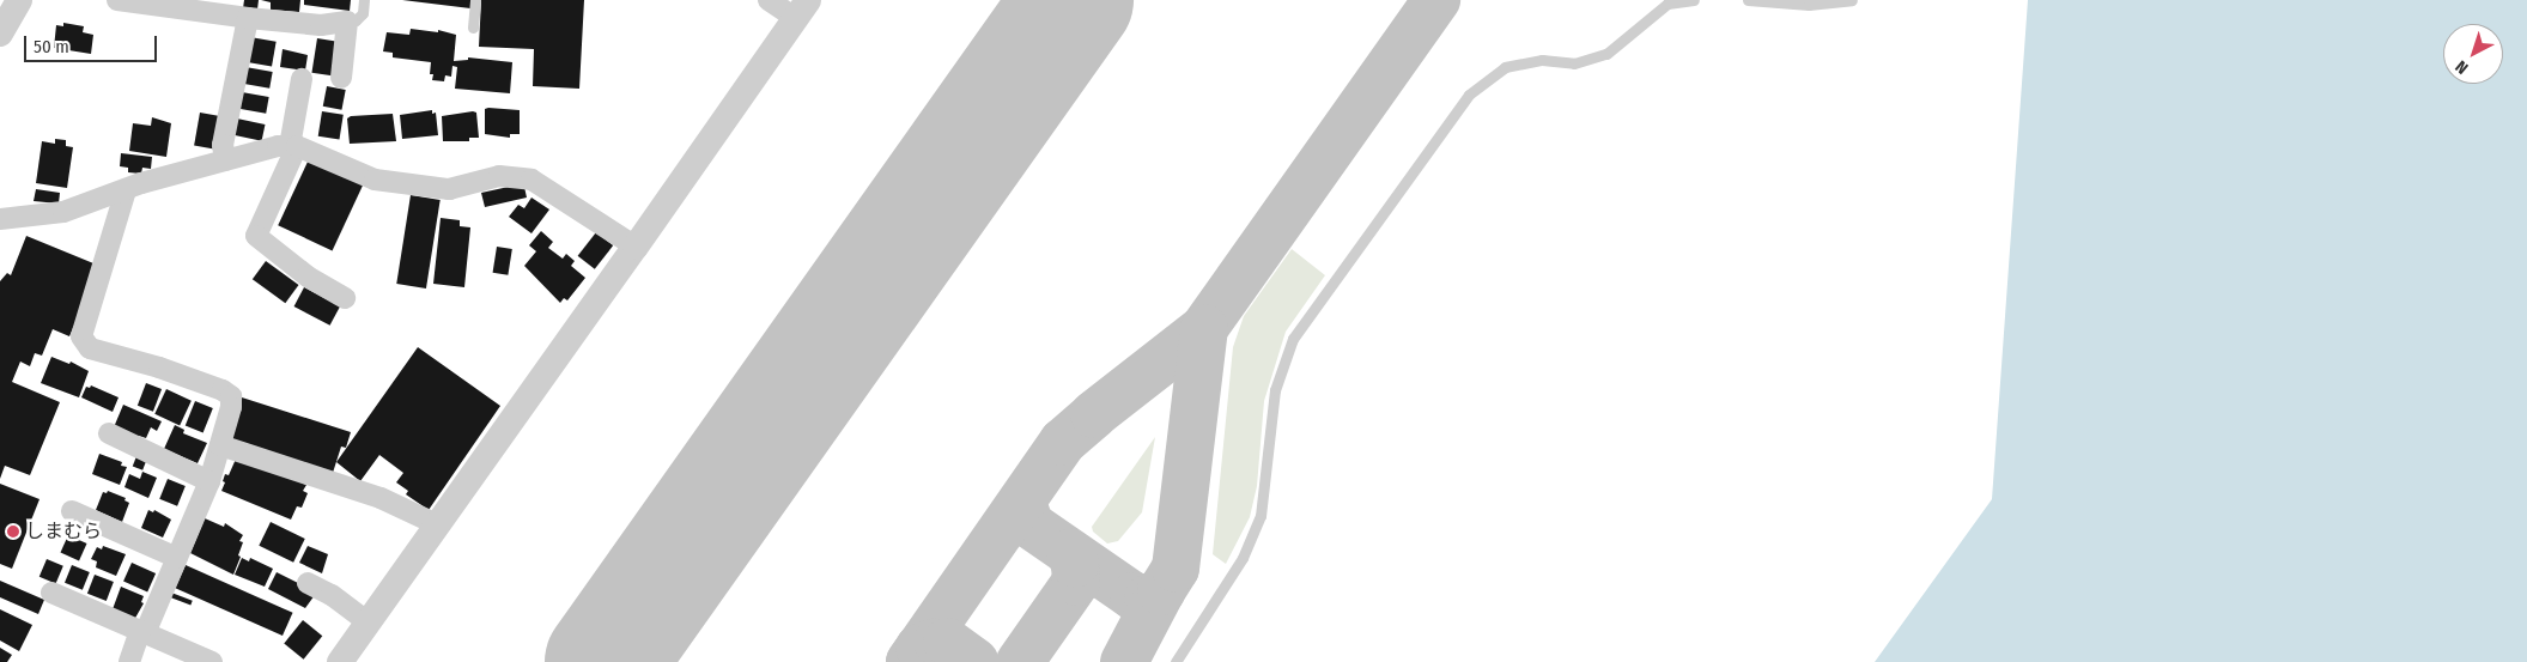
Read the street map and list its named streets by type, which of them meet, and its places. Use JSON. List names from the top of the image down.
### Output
{
  "places": ["しまむら"],
  "scale_bar": "50 m",
  "north": "bottom left"
}
